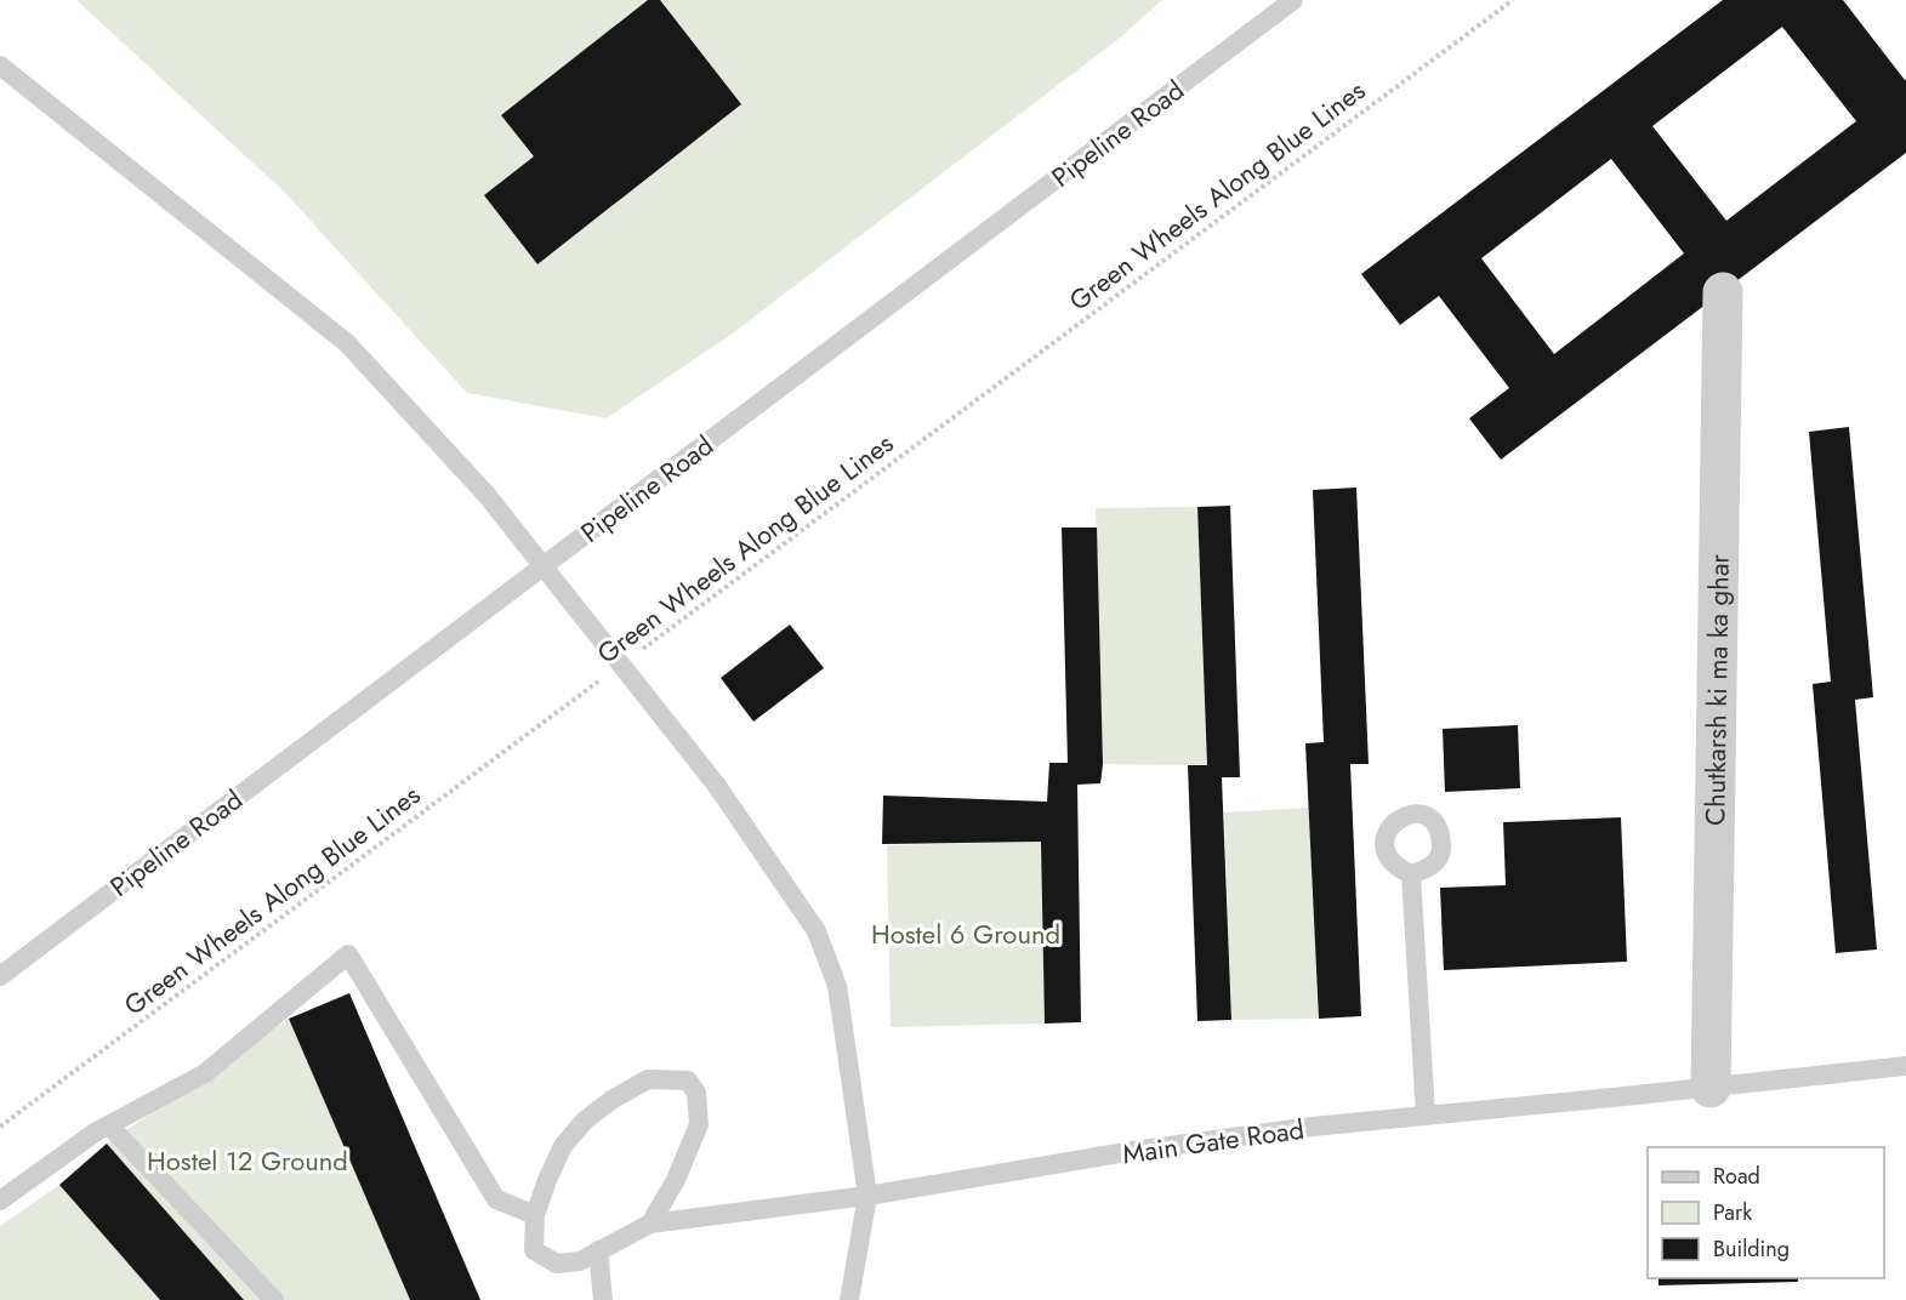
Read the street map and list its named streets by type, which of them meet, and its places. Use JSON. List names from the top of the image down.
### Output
{
  "streets": {
    "street": ["Chutkarsh ki ma ka ghar"],
    "lane": ["Pipeline Road", "Main Gate Road"],
    "path": ["Green Wheels Along Blue Lines"]
  },
  "crossings": [
    ["Chutkarsh ki ma ka ghar", "Main Gate Road"]
  ],
  "parks": ["Hostel 6 Ground", "Hostel 12 Ground"],
  "legend": ["Road", "Park", "Building"]
}
